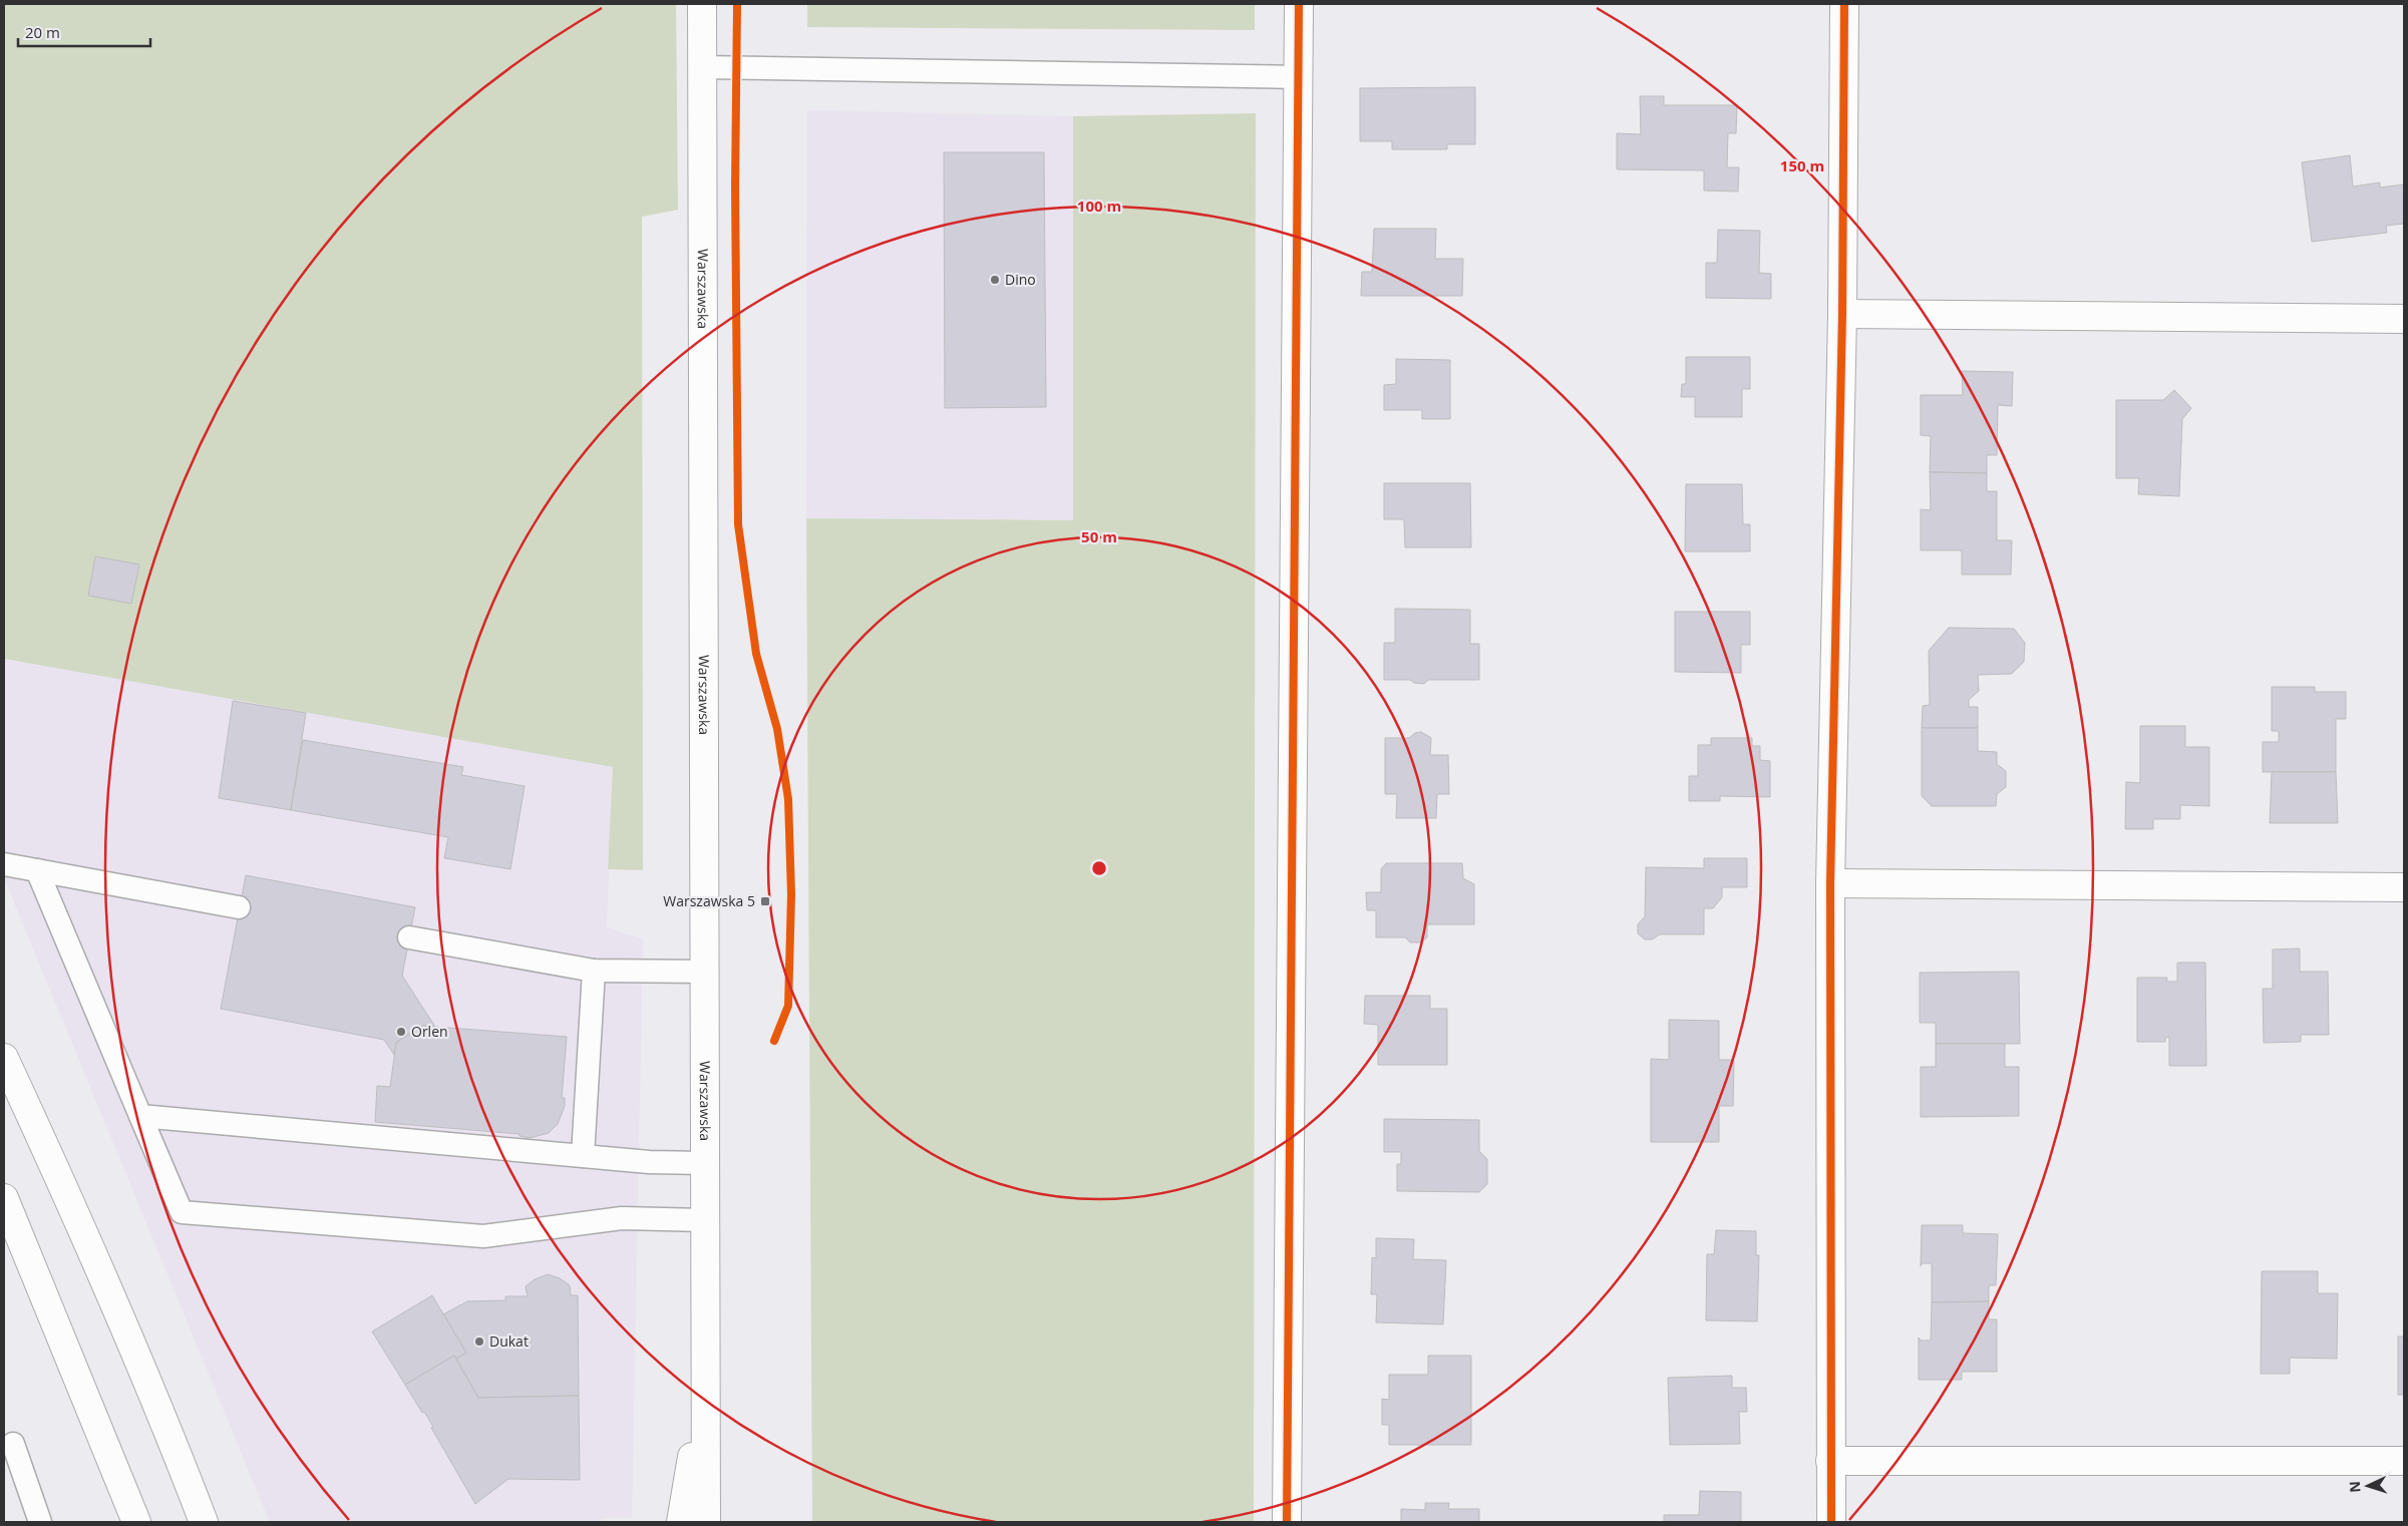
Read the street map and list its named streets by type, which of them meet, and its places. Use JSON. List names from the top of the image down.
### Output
{
  "streets": {
    "street": ["Warszawska"]
  },
  "places": {
    "other": ["Dino", "Orlen", "Dukat"],
    "transit": ["Warszawska 5"]
  },
  "scale_bar": "20 m",
  "north": "left",
  "rings": ["150 m", "100 m", "50 m"]
}
